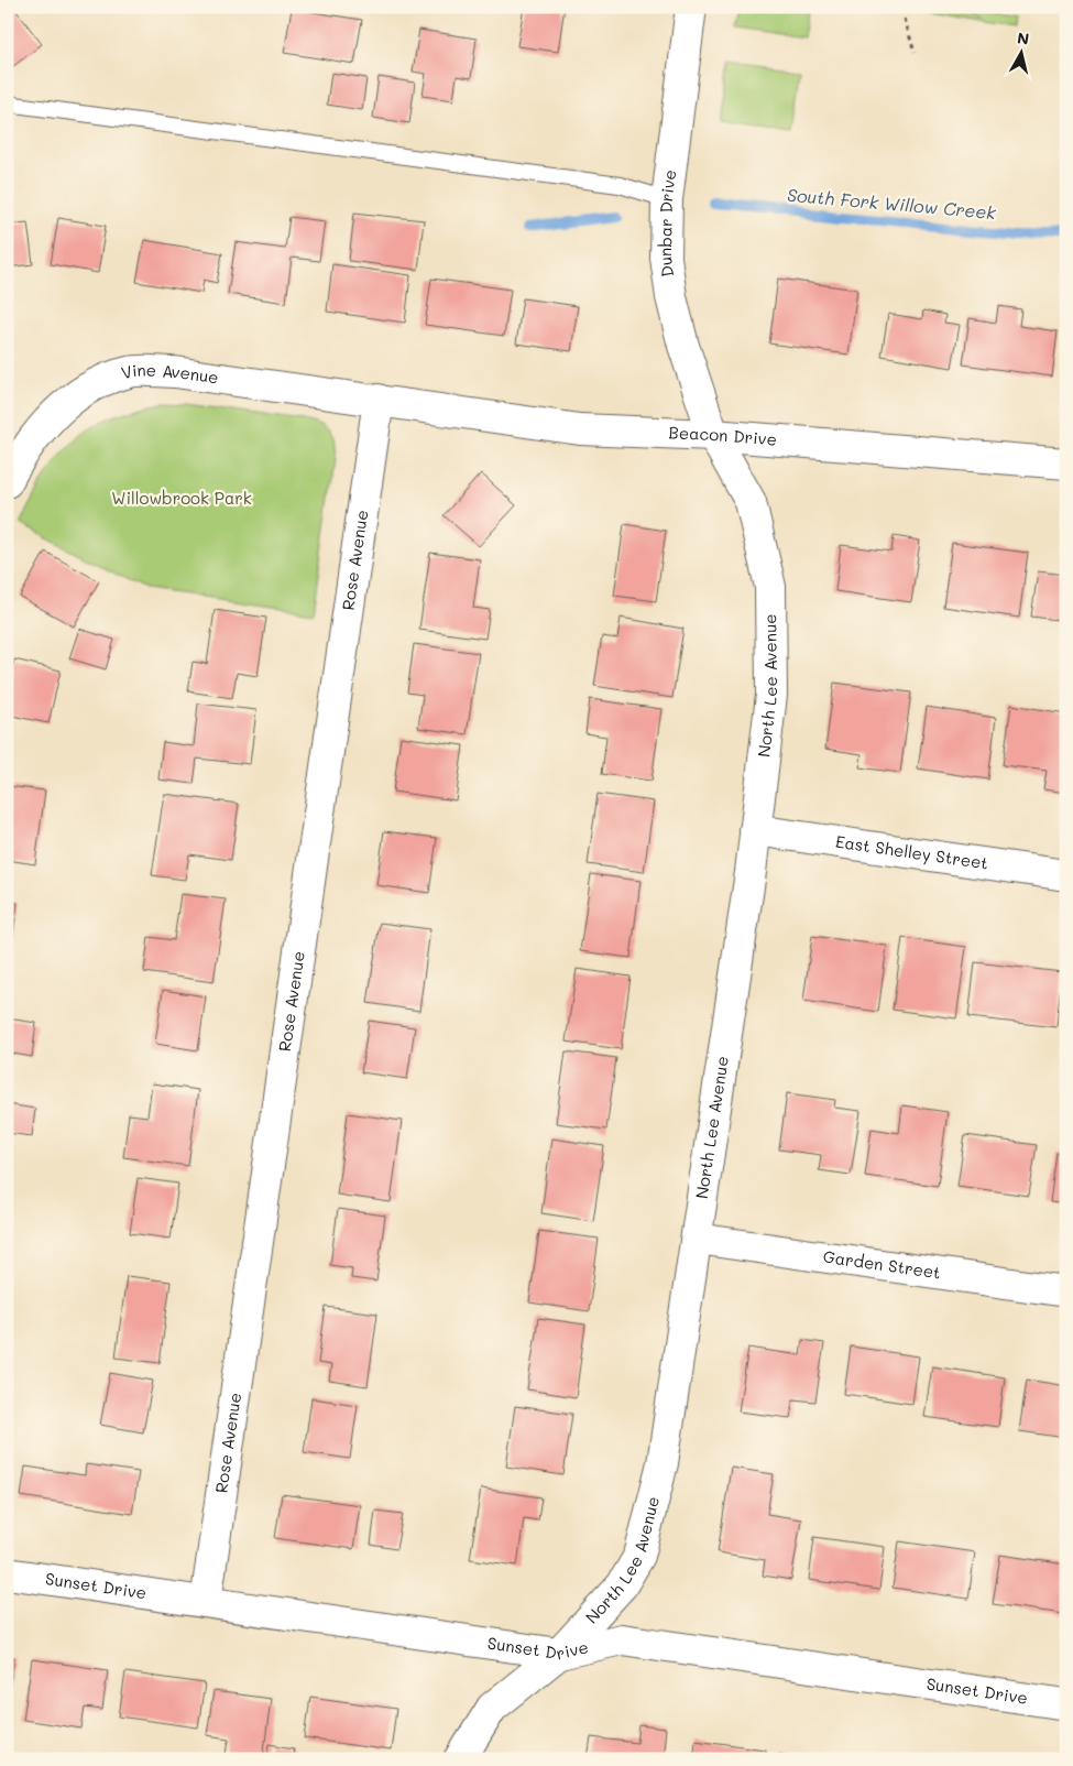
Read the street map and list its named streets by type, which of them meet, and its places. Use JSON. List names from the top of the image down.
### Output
{
  "streets": {
    "street": [
      "Dunbar Drive",
      "Vine Avenue",
      "Beacon Drive",
      "Rose Avenue",
      "North Lee Avenue",
      "East Shelley Street",
      "Garden Street",
      "Sunset Drive"
    ]
  },
  "crossings": [
    ["Dunbar Drive", "Beacon Drive"],
    ["Dunbar Drive", "North Lee Avenue"],
    ["Vine Avenue", "Beacon Drive"],
    ["Vine Avenue", "Rose Avenue"],
    ["Beacon Drive", "Rose Avenue"],
    ["Beacon Drive", "North Lee Avenue"],
    ["Rose Avenue", "Sunset Drive"],
    ["North Lee Avenue", "East Shelley Street"],
    ["North Lee Avenue", "Garden Street"],
    ["North Lee Avenue", "Sunset Drive"]
  ],
  "water": ["South Fork Willow Creek"],
  "parks": ["Willowbrook Park"],
  "north": "top"
}
